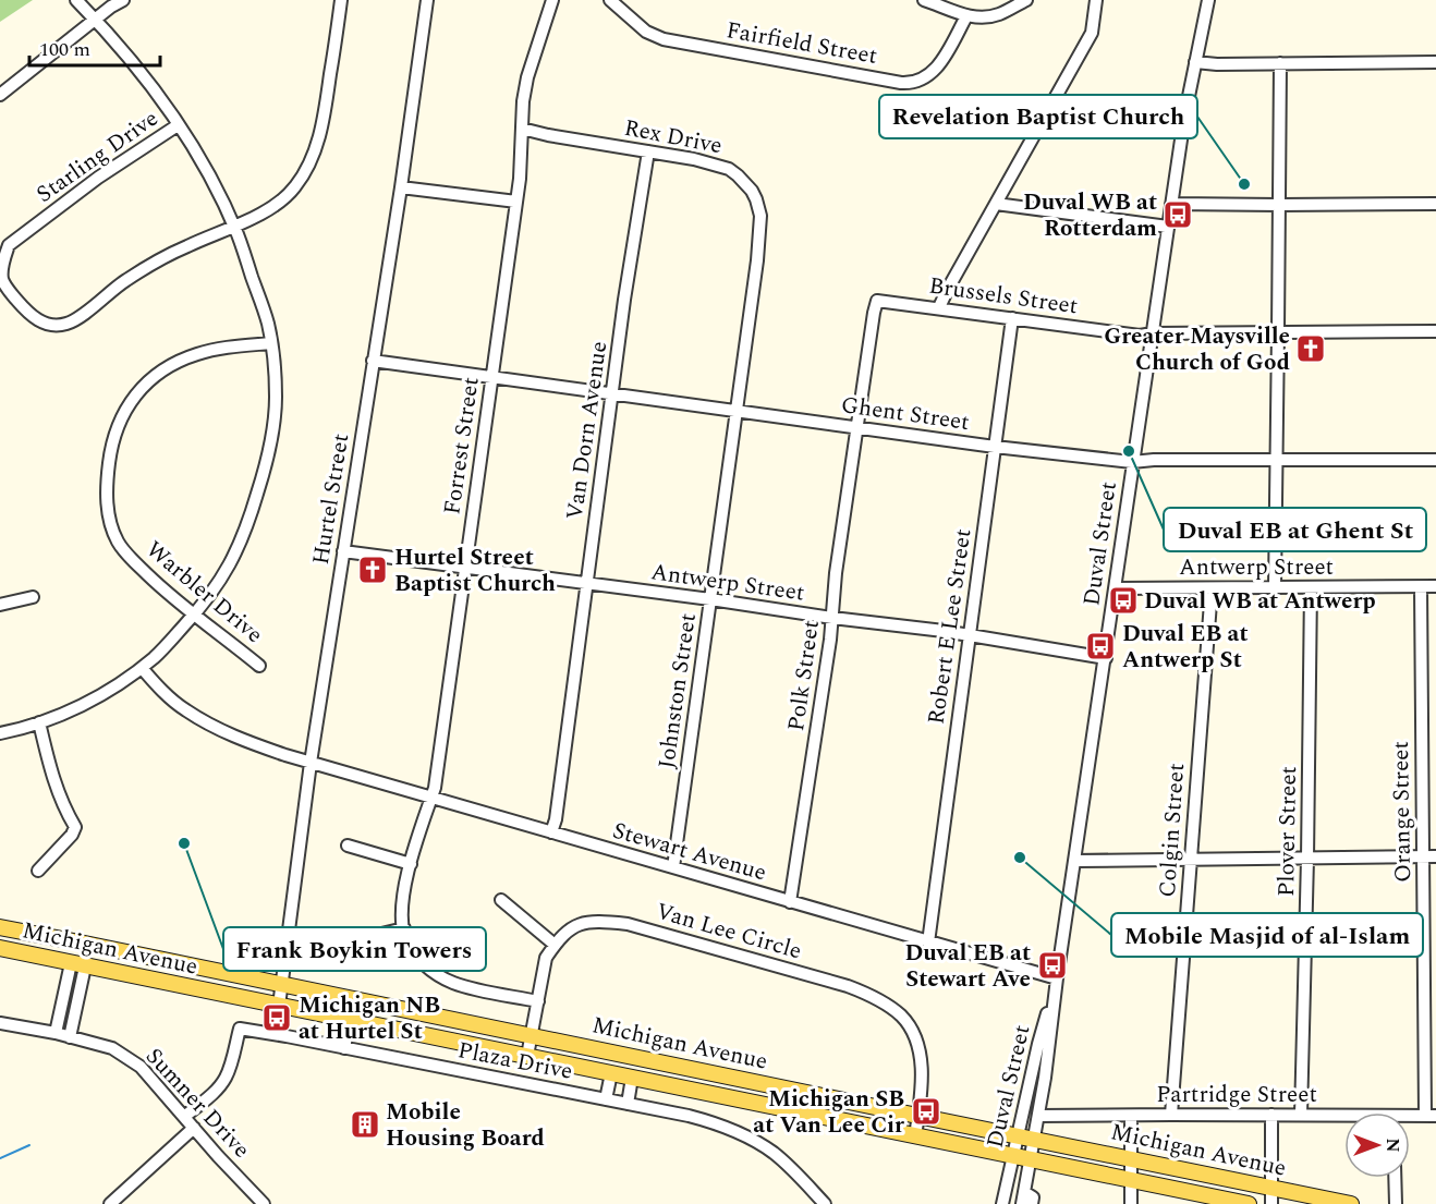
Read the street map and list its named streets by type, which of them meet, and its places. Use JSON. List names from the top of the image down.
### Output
{
  "streets": {
    "main road": ["Michigan Avenue"],
    "street": [
      "Fairfield Street",
      "Rex Drive",
      "Starling Drive",
      "Brussels Street",
      "Ghent Street",
      "Van Dorn Avenue",
      "Forrest Street",
      "Hurtel Street",
      "Duval Street",
      "Antwerp Street",
      "Warbler Drive",
      "Robert E Lee Street",
      "Polk Street",
      "Johnston Street",
      "Orange Street",
      "Colgin Street",
      "Plover Street",
      "Stewart Avenue",
      "Van Lee Circle",
      "Plaza Drive",
      "Partridge Street",
      "Sumner Drive"
    ]
  },
  "crossings": [
    ["Rex Drive", "Van Dorn Avenue"],
    ["Rex Drive", "Forrest Street"],
    ["Rex Drive", "Johnston Street"],
    ["Brussels Street", "Duval Street"],
    ["Brussels Street", "Robert E Lee Street"],
    ["Brussels Street", "Polk Street"],
    ["Ghent Street", "Van Dorn Avenue"],
    ["Ghent Street", "Forrest Street"],
    ["Ghent Street", "Hurtel Street"],
    ["Ghent Street", "Duval Street"],
    ["Ghent Street", "Robert E Lee Street"],
    ["Ghent Street", "Polk Street"],
    ["Ghent Street", "Johnston Street"],
    ["Van Dorn Avenue", "Antwerp Street"],
    ["Van Dorn Avenue", "Stewart Avenue"],
    ["Forrest Street", "Antwerp Street"],
    ["Forrest Street", "Stewart Avenue"],
    ["Forrest Street", "Van Lee Circle"],
    ["Hurtel Street", "Antwerp Street"],
    ["Hurtel Street", "Stewart Avenue"],
    ["Hurtel Street", "Michigan Avenue"],
    ["Duval Street", "Antwerp Street"],
    ["Duval Street", "Stewart Avenue"],
    ["Duval Street", "Michigan Avenue"],
    ["Duval Street", "Partridge Street"],
    ["Antwerp Street", "Robert E Lee Street"],
    ["Antwerp Street", "Polk Street"],
    ["Antwerp Street", "Johnston Street"],
    ["Antwerp Street", "Orange Street"],
    ["Antwerp Street", "Colgin Street"],
    ["Antwerp Street", "Plover Street"],
    ["Robert E Lee Street", "Stewart Avenue"],
    ["Polk Street", "Stewart Avenue"],
    ["Johnston Street", "Stewart Avenue"],
    ["Orange Street", "Partridge Street"],
    ["Colgin Street", "Partridge Street"],
    ["Plover Street", "Partridge Street"],
    ["Van Lee Circle", "Michigan Avenue"],
    ["Plaza Drive", "Sumner Drive"]
  ],
  "places": {
    "other": [
      "Revelation Baptist Church",
      "Duval EB at Ghent St",
      "Frank Boykin Towers",
      "Mobile Masjid of al-Islam"
    ],
    "bus stop": [
      "Duval WB at Rotterdam",
      "Duval WB at Antwerp",
      "Duval EB at Antwerp St",
      "Duval EB at Stewart Ave",
      "Michigan NB at Hurtel St",
      "Michigan SB at Van Lee Cir"
    ],
    "church": ["Greater Maysville Church of God", "Hurtel Street Baptist Church"],
    "building": ["Mobile Housing Board"]
  },
  "scale_bar": "100 m",
  "north": "right"
}
